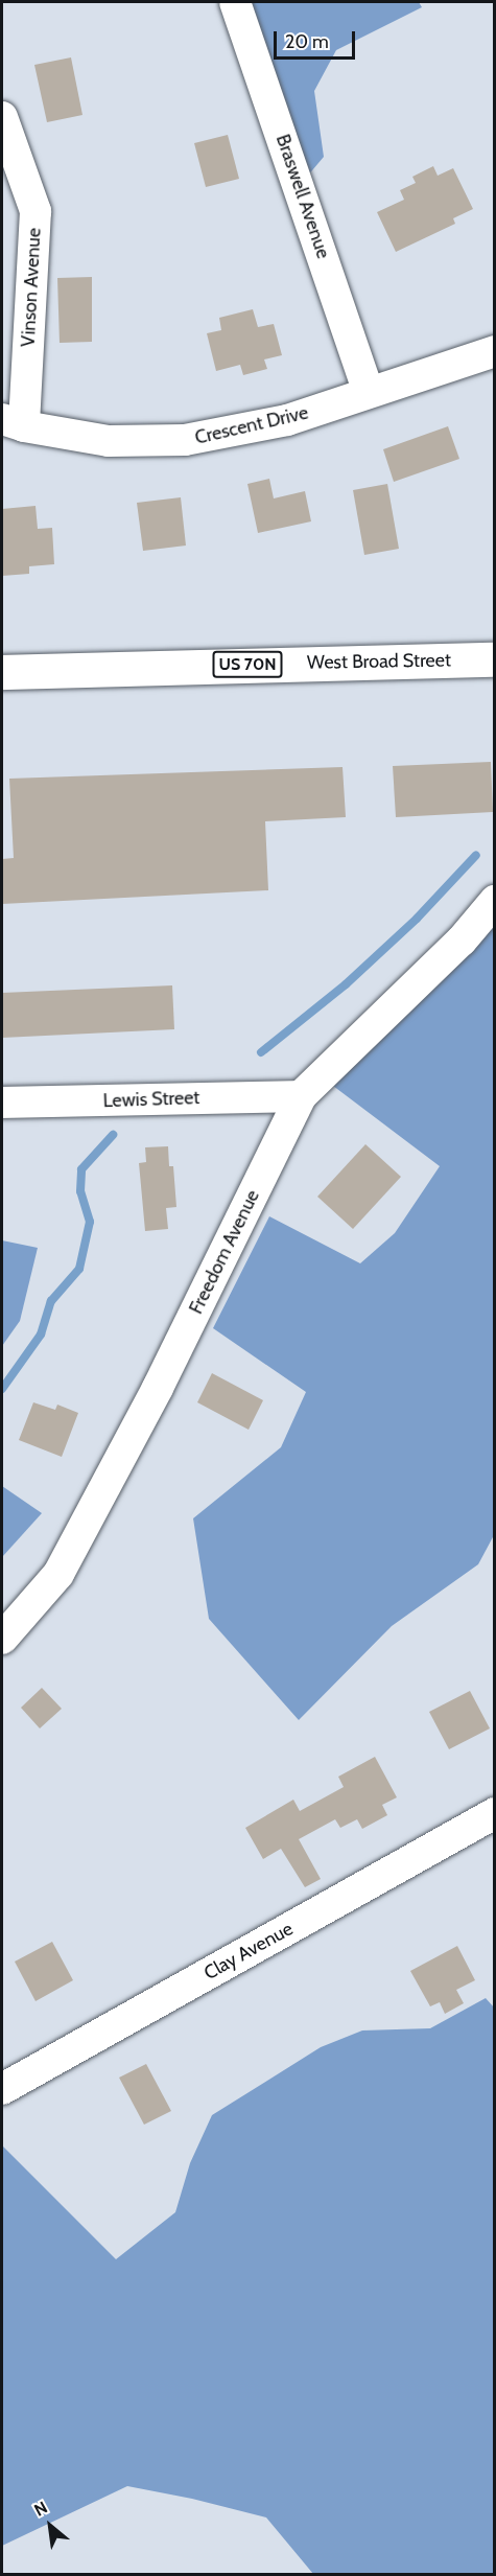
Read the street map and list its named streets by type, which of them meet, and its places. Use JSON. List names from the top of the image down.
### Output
{
  "streets": {
    "main road": ["West Broad Street", "US 70N"],
    "street": [
      "Braswell Avenue",
      "Vinson Avenue",
      "Crescent Drive",
      "Lewis Street",
      "Freedom Avenue",
      "Clay Avenue"
    ]
  },
  "crossings": [
    ["Braswell Avenue", "Crescent Drive"],
    ["Vinson Avenue", "Crescent Drive"],
    ["Lewis Street", "Freedom Avenue"]
  ],
  "scale_bar": "20 m",
  "north": "top left"
}
